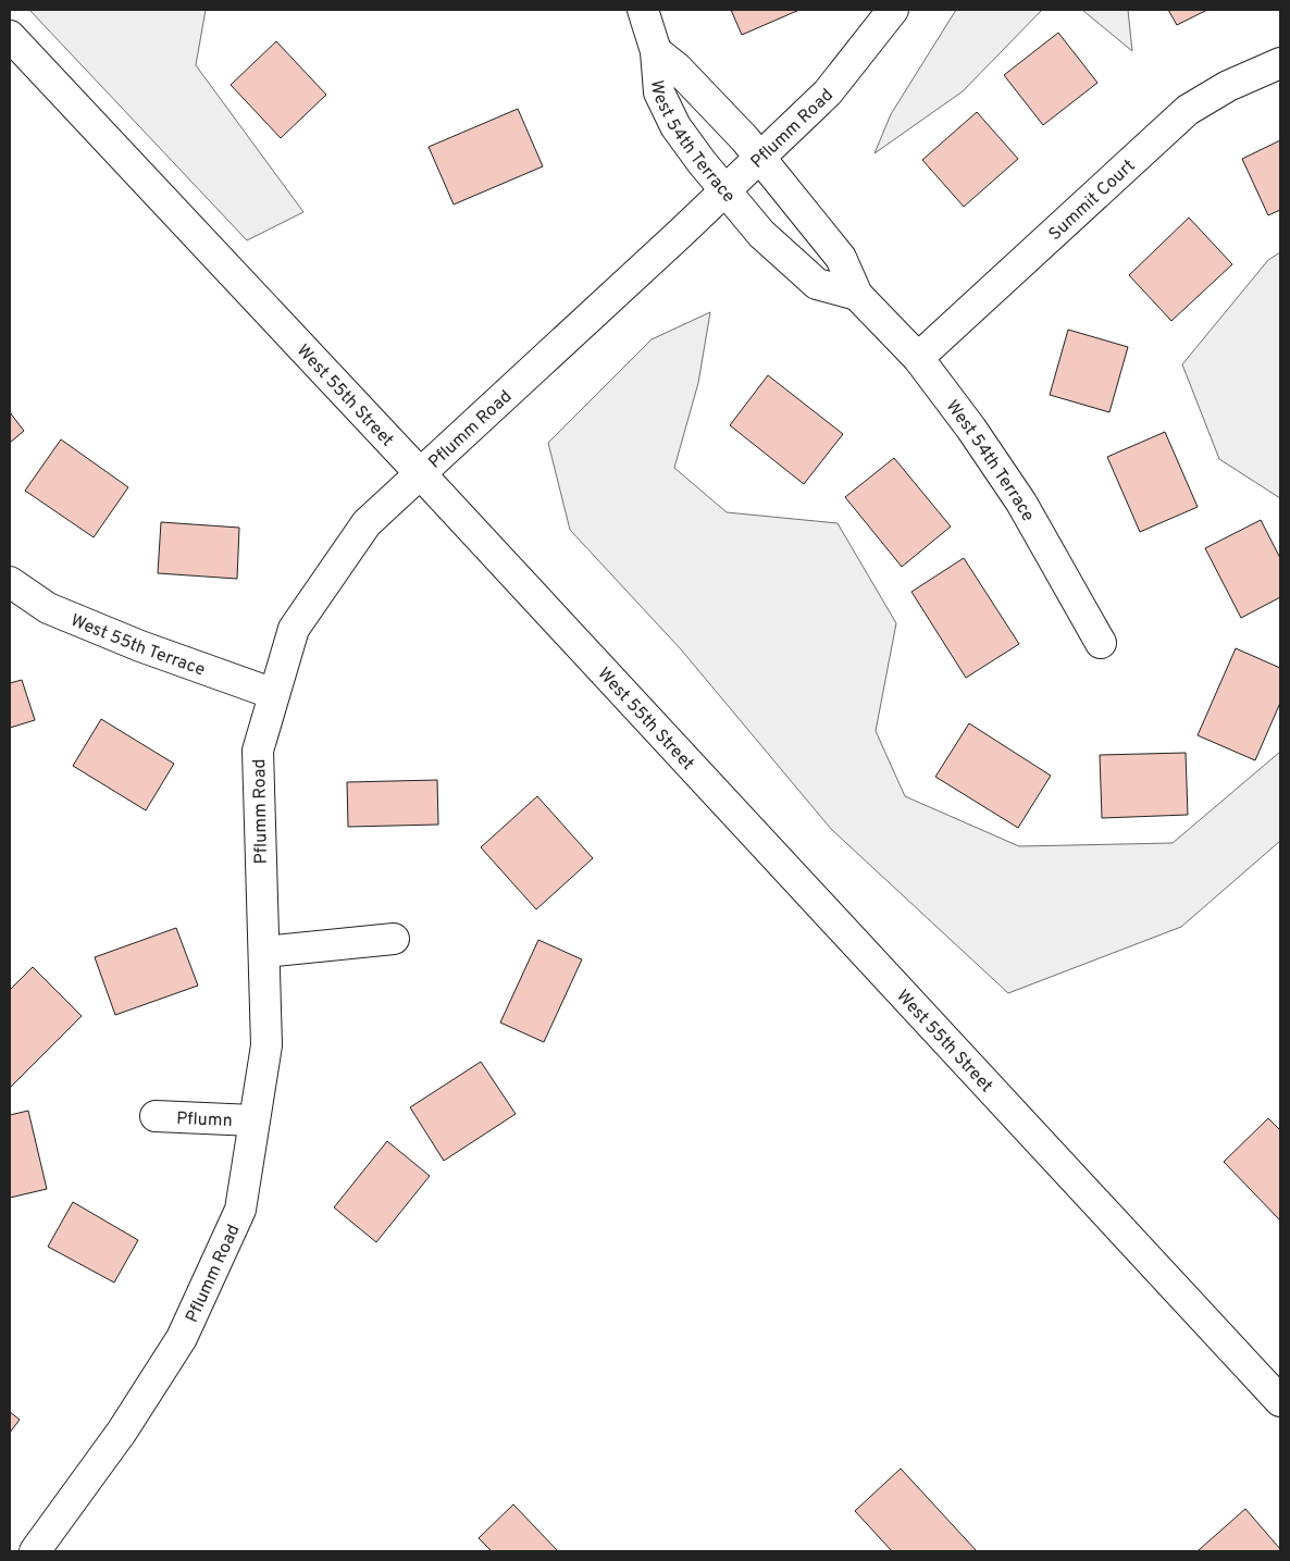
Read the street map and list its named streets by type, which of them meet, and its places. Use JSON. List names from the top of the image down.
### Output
{
  "streets": {
    "street": [
      "Pflumm Road",
      "West 54th Terrace",
      "Summit Court",
      "West 55th Street",
      "West 55th Terrace",
      "Pflumn"
    ]
  },
  "crossings": [
    ["Pflumm Road", "West 54th Terrace"],
    ["Pflumm Road", "West 55th Street"],
    ["Pflumm Road", "West 55th Terrace"],
    ["Pflumm Road", "Pflumn"],
    ["West 54th Terrace", "Summit Court"]
  ]
}
